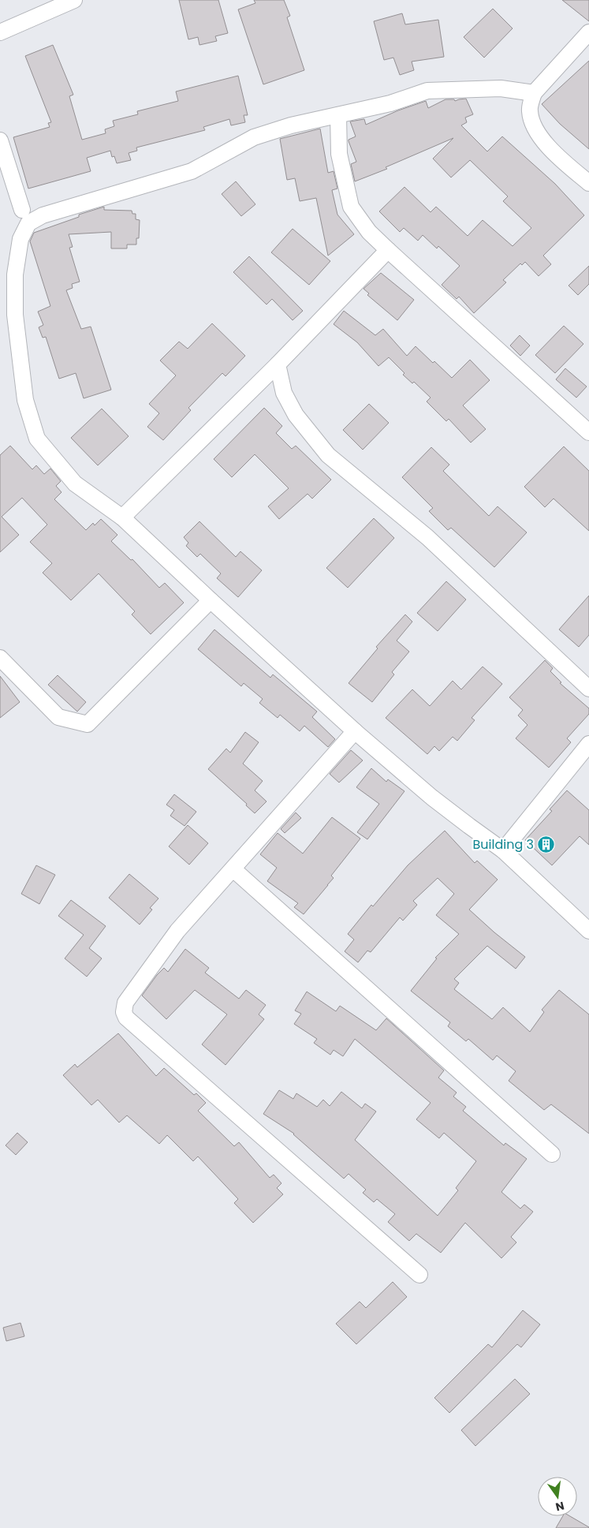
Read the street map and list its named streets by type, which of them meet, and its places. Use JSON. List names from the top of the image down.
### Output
{
  "places": {
    "building": ["Building 3"]
  },
  "north": "bottom"
}
